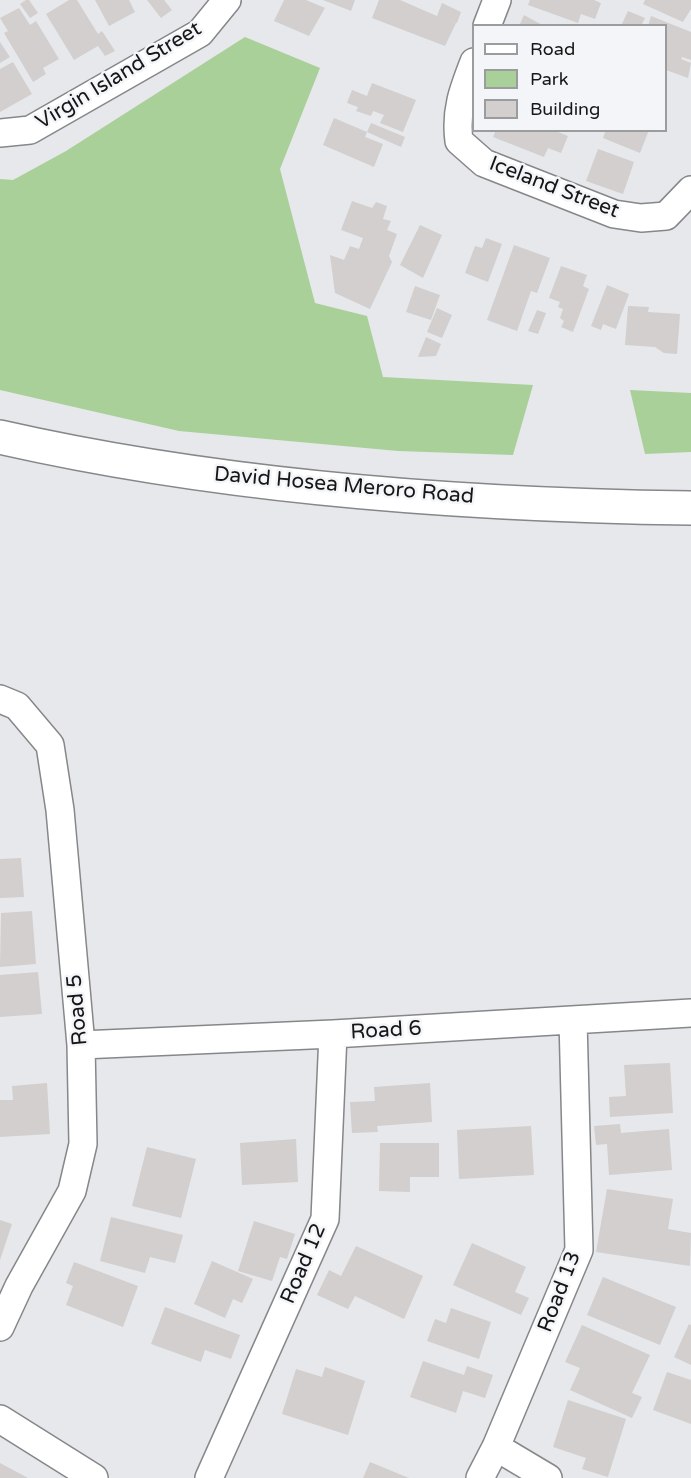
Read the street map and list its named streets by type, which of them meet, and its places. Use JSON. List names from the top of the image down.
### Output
{
  "streets": {
    "main road": ["David Hosea Meroro Road"],
    "street": [
      "Virgin Island Street",
      "Iceland Street",
      "Road 5",
      "Road 6",
      "Road 12",
      "Road 13"
    ]
  },
  "crossings": [
    ["Road 5", "Road 6"],
    ["Road 6", "Road 12"],
    ["Road 6", "Road 13"]
  ],
  "legend": ["Road", "Park", "Building"]
}
